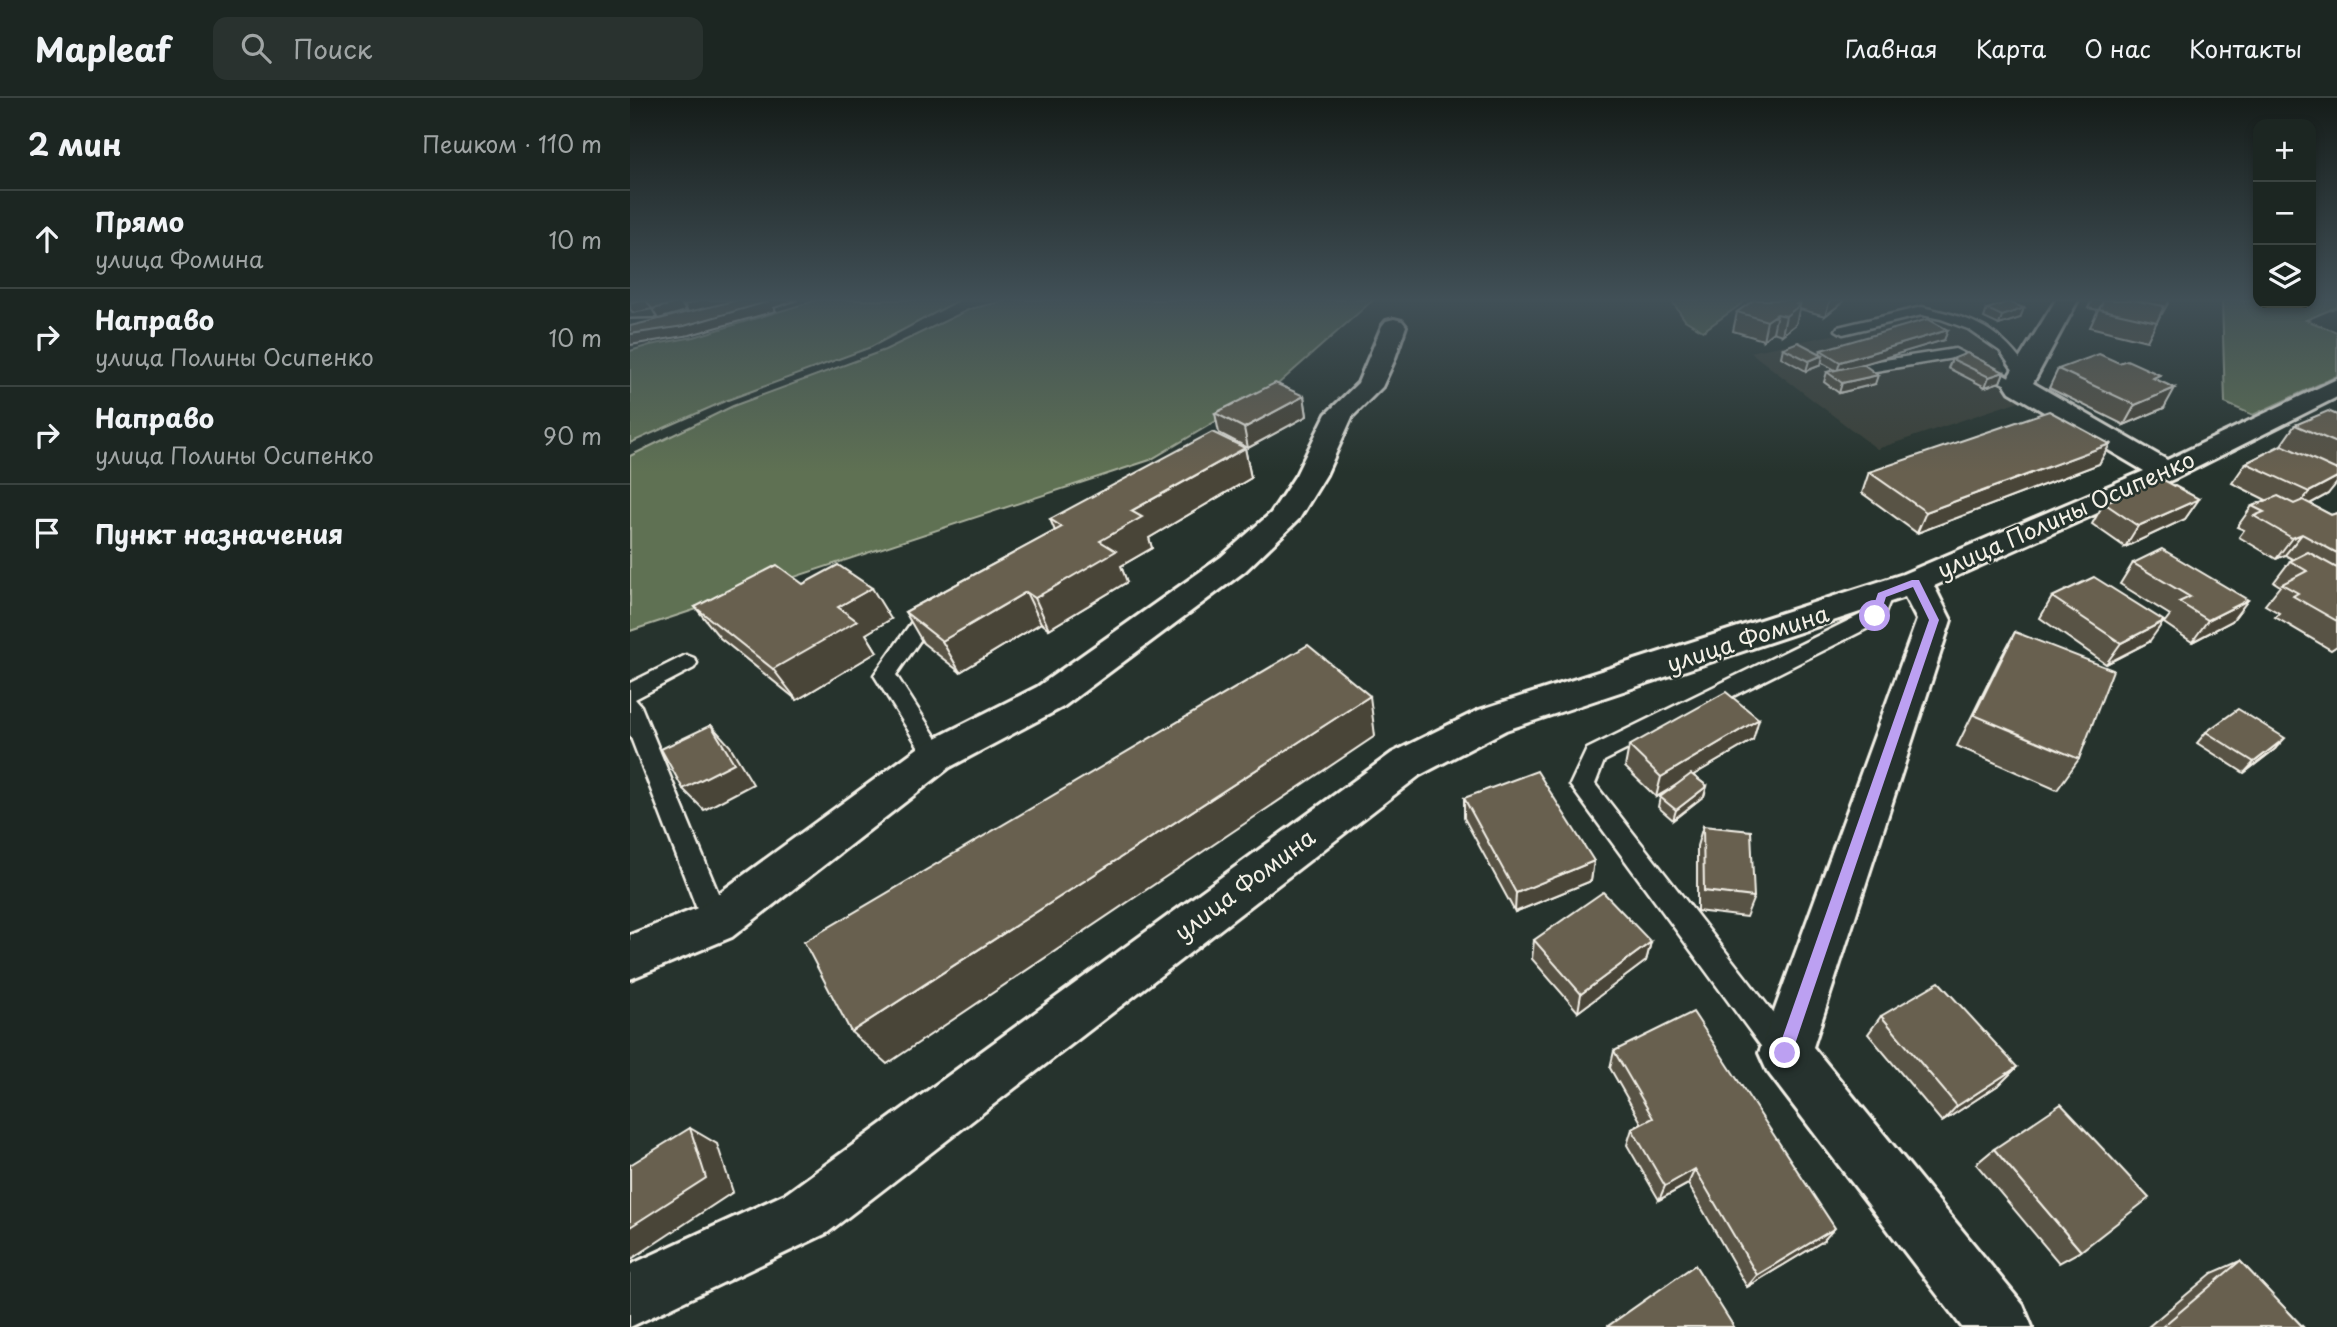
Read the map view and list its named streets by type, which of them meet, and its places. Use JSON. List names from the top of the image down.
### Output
{
  "streets": {
    "street": ["улица Полины Осипенко", "улица Фомина"]
  },
  "crossings": [
    ["улица Полины Осипенко", "улица Фомина"]
  ],
  "page": {
    "header": "Mapleaf",
    "search": "Поиск",
    "nav": [
      "Главная",
      "Карта",
      "О нас",
      "Контакты"
    ],
    "heading": ["2 мин", "Пешком · 110 m"],
    "map_buttons": ["+", "−"],
    "list": [
      ["Прямо", "улица Фомина", "10 m"],
      ["Направо", "улица Полины Осипенко", "10 m"],
      ["Направо", "улица Полины Осипенко", "90 m"],
      "Пункт назначения"
    ]
  }
}
